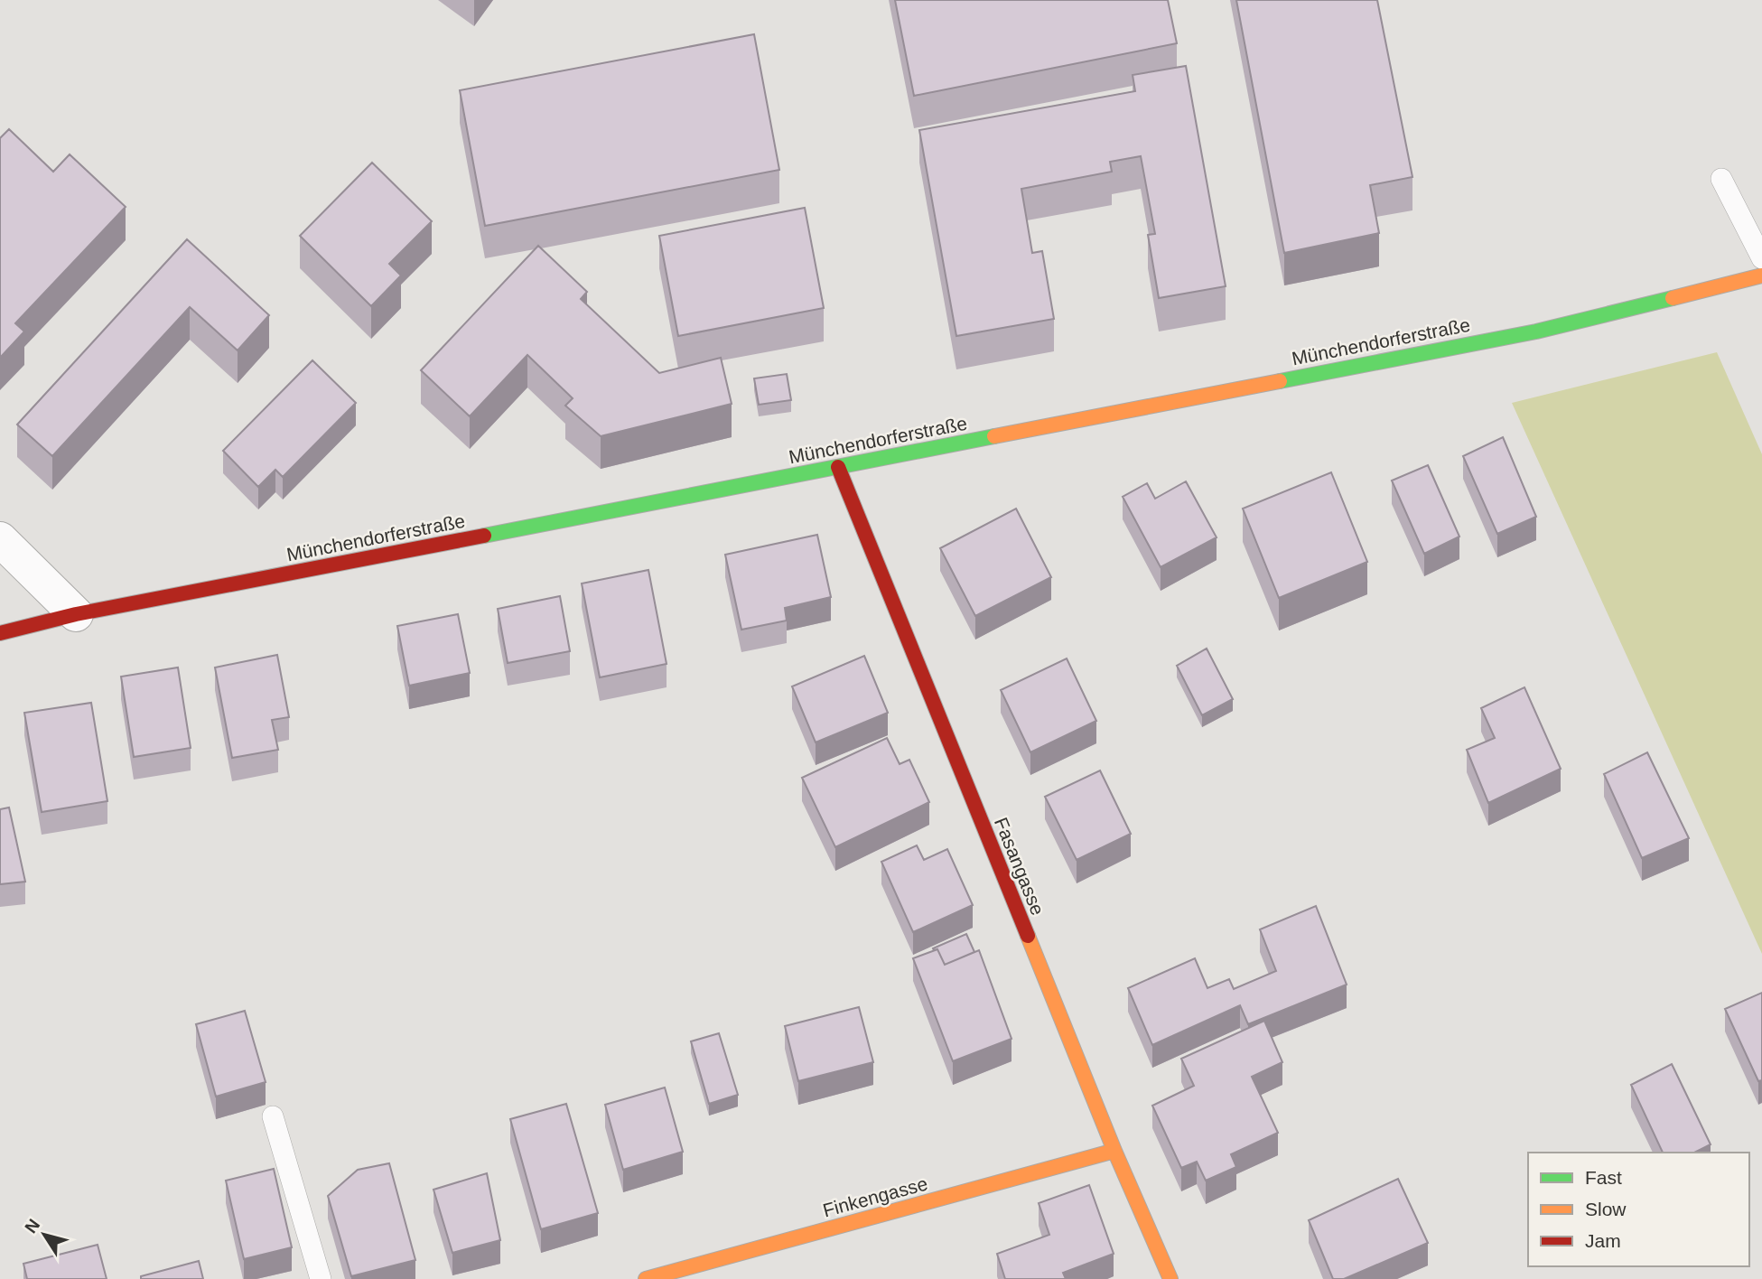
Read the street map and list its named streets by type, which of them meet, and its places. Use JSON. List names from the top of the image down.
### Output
{
  "streets": {
    "street": ["Münchendorferstraße", "Fasangasse", "Finkengasse"]
  },
  "crossings": [
    ["Münchendorferstraße", "Fasangasse"],
    ["Fasangasse", "Finkengasse"]
  ],
  "legend": ["Fast", "Slow", "Jam"],
  "north": "top left"
}
